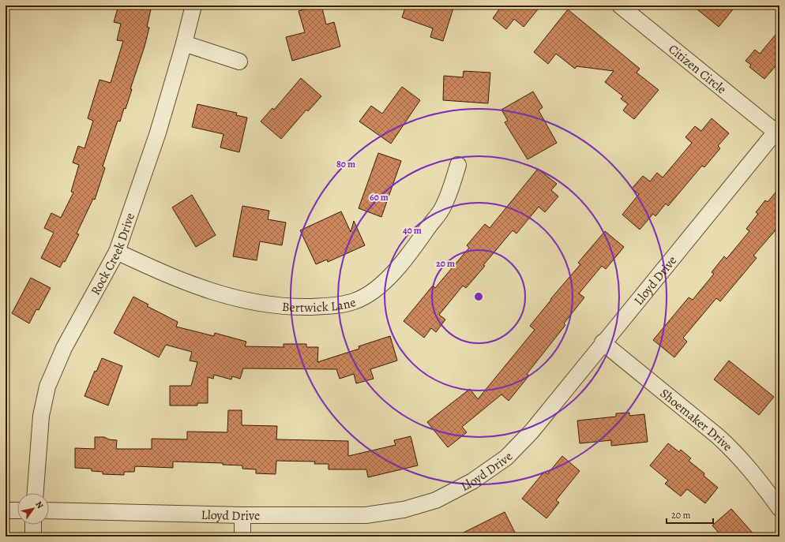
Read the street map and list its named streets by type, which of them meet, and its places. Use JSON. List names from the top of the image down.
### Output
{
  "streets": {
    "street": [
      "Citizen Circle",
      "Rock Creek Drive",
      "Lloyd Drive",
      "Bertwick Lane",
      "Shoemaker Drive"
    ]
  },
  "crossings": [
    ["Citizen Circle", "Lloyd Drive"],
    ["Rock Creek Drive", "Bertwick Lane"],
    ["Lloyd Drive", "Shoemaker Drive"]
  ],
  "scale_bar": "20 m",
  "north": "top right",
  "rings": [
    "80 m",
    "60 m",
    "40 m",
    "20 m"
  ]
}
